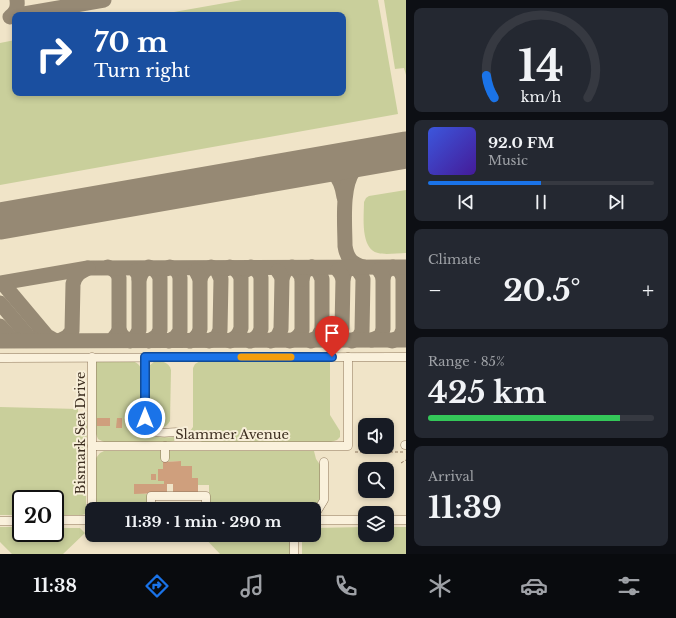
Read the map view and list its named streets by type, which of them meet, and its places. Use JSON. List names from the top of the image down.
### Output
{
  "streets": {
    "street": ["Bismark Sea Drive", "Slammer Avenue"]
  },
  "crossings": [
    ["Bismark Sea Drive", "Slammer Avenue"]
  ],
  "page": {
    "turn": ["70 m", "Turn right"],
    "song": ["92.0 FM", "Music"],
    "tile": [
      "Climate",
      ["Range · 85%", "425 km"],
      ["Arrival", "11:39"]
    ],
    "heat": ["−", "20.5°", "+"],
    "limit": "20",
    "trip": "11:39 · 1 min · 290 m",
    "tabs": "11:38",
    "gauge": ["14", "km/h"]
  }
}
